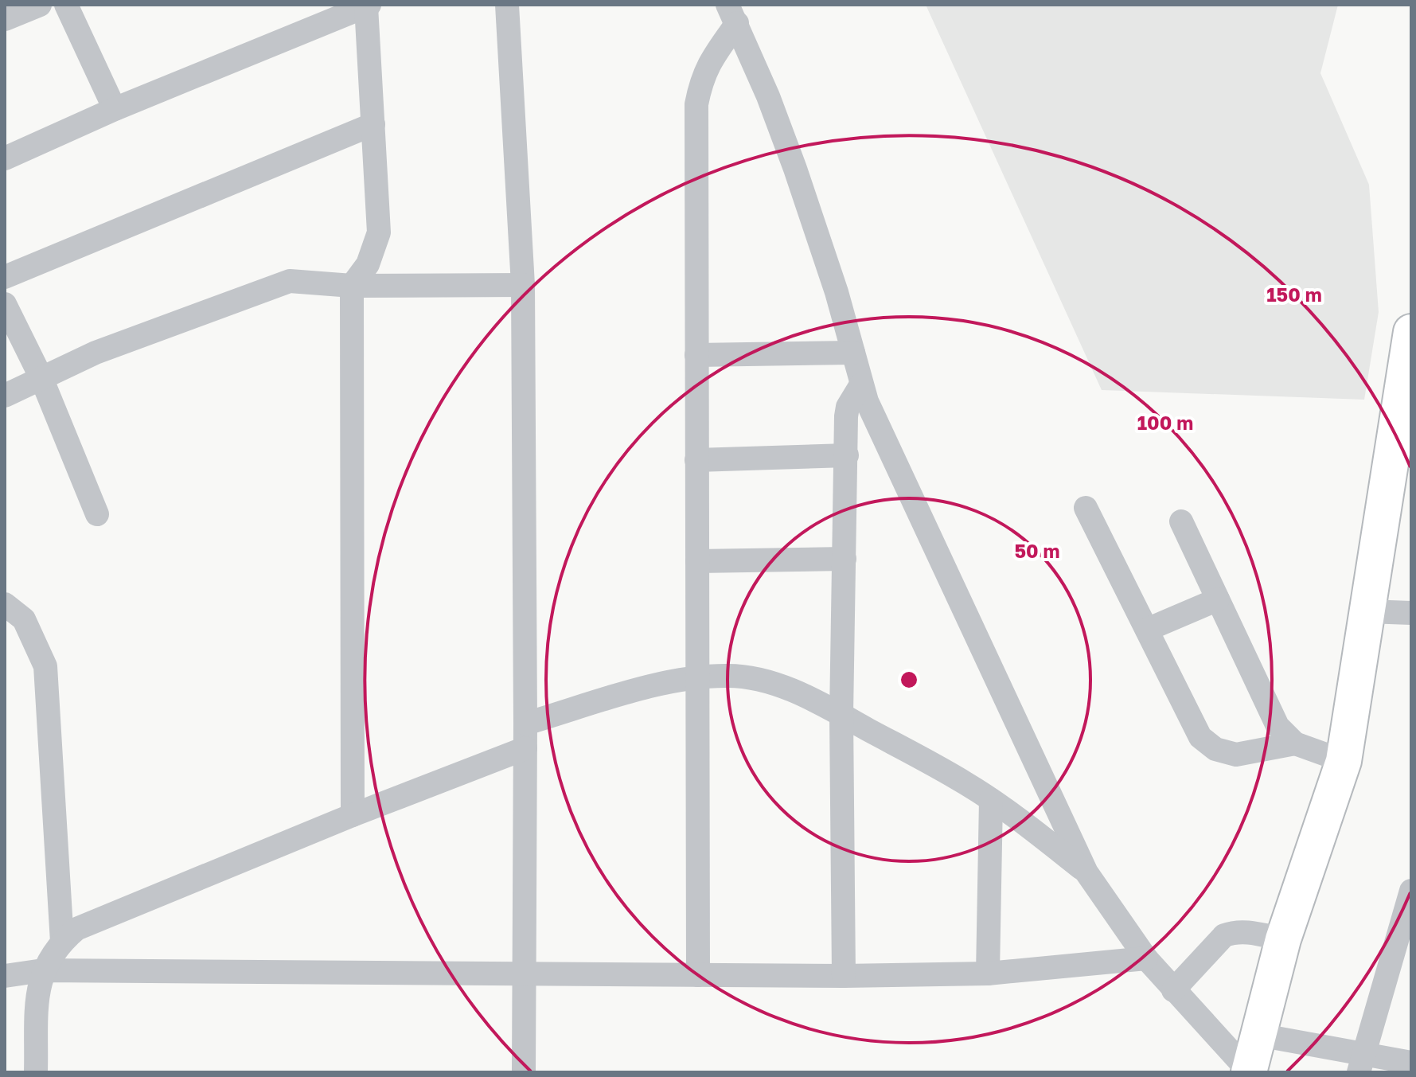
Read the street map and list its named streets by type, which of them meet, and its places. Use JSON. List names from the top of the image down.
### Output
{
  "rings": ["150 m", "100 m", "50 m"]
}
